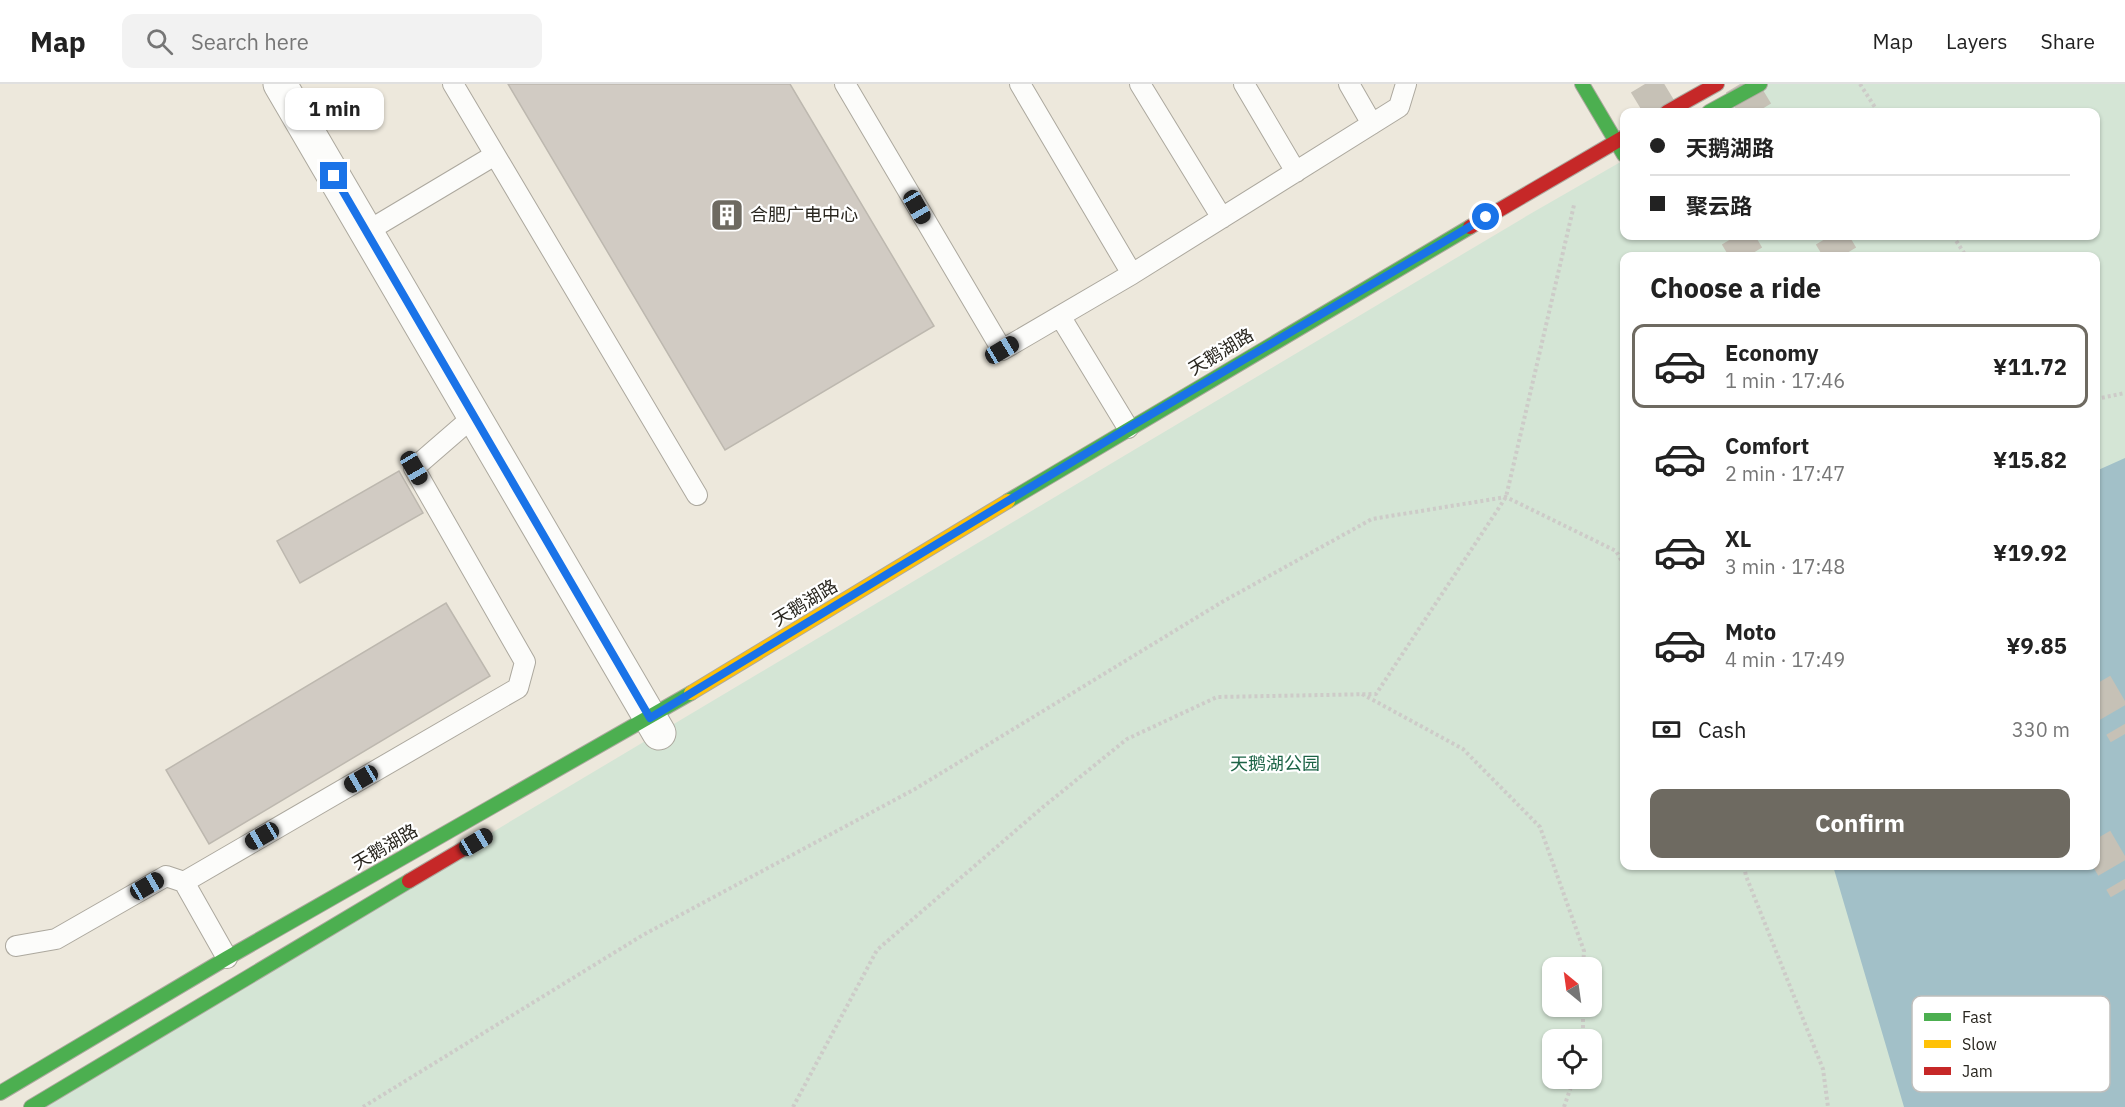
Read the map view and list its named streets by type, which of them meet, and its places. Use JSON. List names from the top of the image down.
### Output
{
  "streets": {
    "street": ["天鹅湖路"]
  },
  "parks": ["天鹅湖公园"],
  "places": {
    "building": ["合肥广电中心"]
  },
  "legend": ["Fast", "Slow", "Jam"],
  "north": "top left",
  "page": {
    "header": "Map",
    "search": "Search here",
    "nav": ["Map", "Layers", "Share"],
    "bubble": "1 min",
    "banner": ["天鹅湖路", "聚云路"],
    "heading": "Choose a ride",
    "list": [
      {
        "name": "Economy",
        "note": "1 min · 17:46",
        "value": "¥11.72"
      },
      {
        "name": "Comfort",
        "note": "2 min · 17:47",
        "value": "¥15.82"
      },
      {
        "name": "XL",
        "note": "3 min · 17:48",
        "value": "¥19.92"
      },
      {
        "name": "Moto",
        "note": "4 min · 17:49",
        "value": "¥9.85"
      }
    ],
    "pay": ["Cash", "330 m"],
    "buttons": "Confirm"
  }
}
